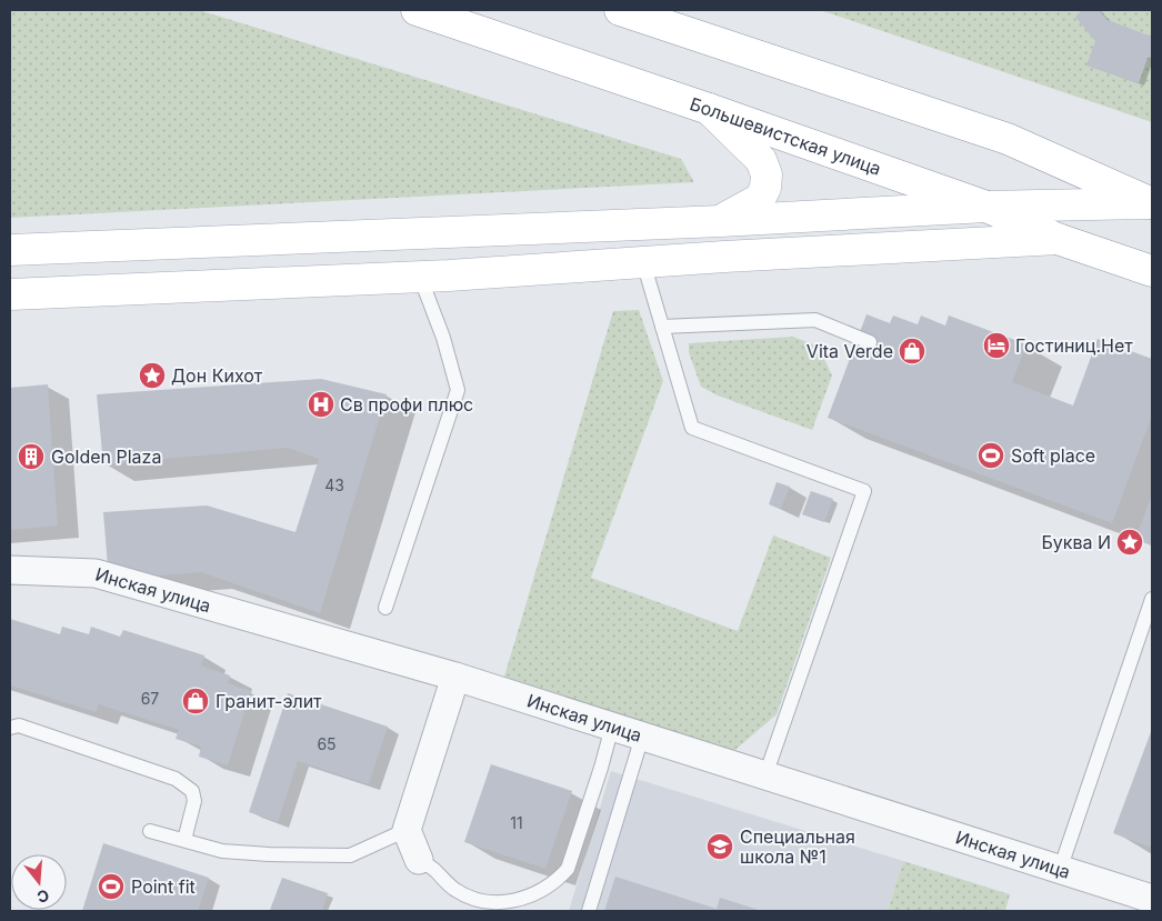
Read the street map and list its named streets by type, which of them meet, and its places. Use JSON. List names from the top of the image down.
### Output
{
  "streets": {
    "main road": ["Большевистская улица"],
    "street": ["Инская улица"]
  },
  "places": {
    "hotel": ["Гостиниц.Нет"],
    "shop": ["Vita Verde", "Гранит-элит"],
    "place": ["Дон Кихот", "Буква И"],
    "hospital": ["Св профи плюс"],
    "sports": ["Soft place", "Point fit"],
    "building": ["Golden Plaza"],
    "school or university": ["Специальная школа №1"]
  },
  "house_numbers": [
    "43",
    "67",
    "65",
    "11"
  ],
  "north": "bottom"
}
